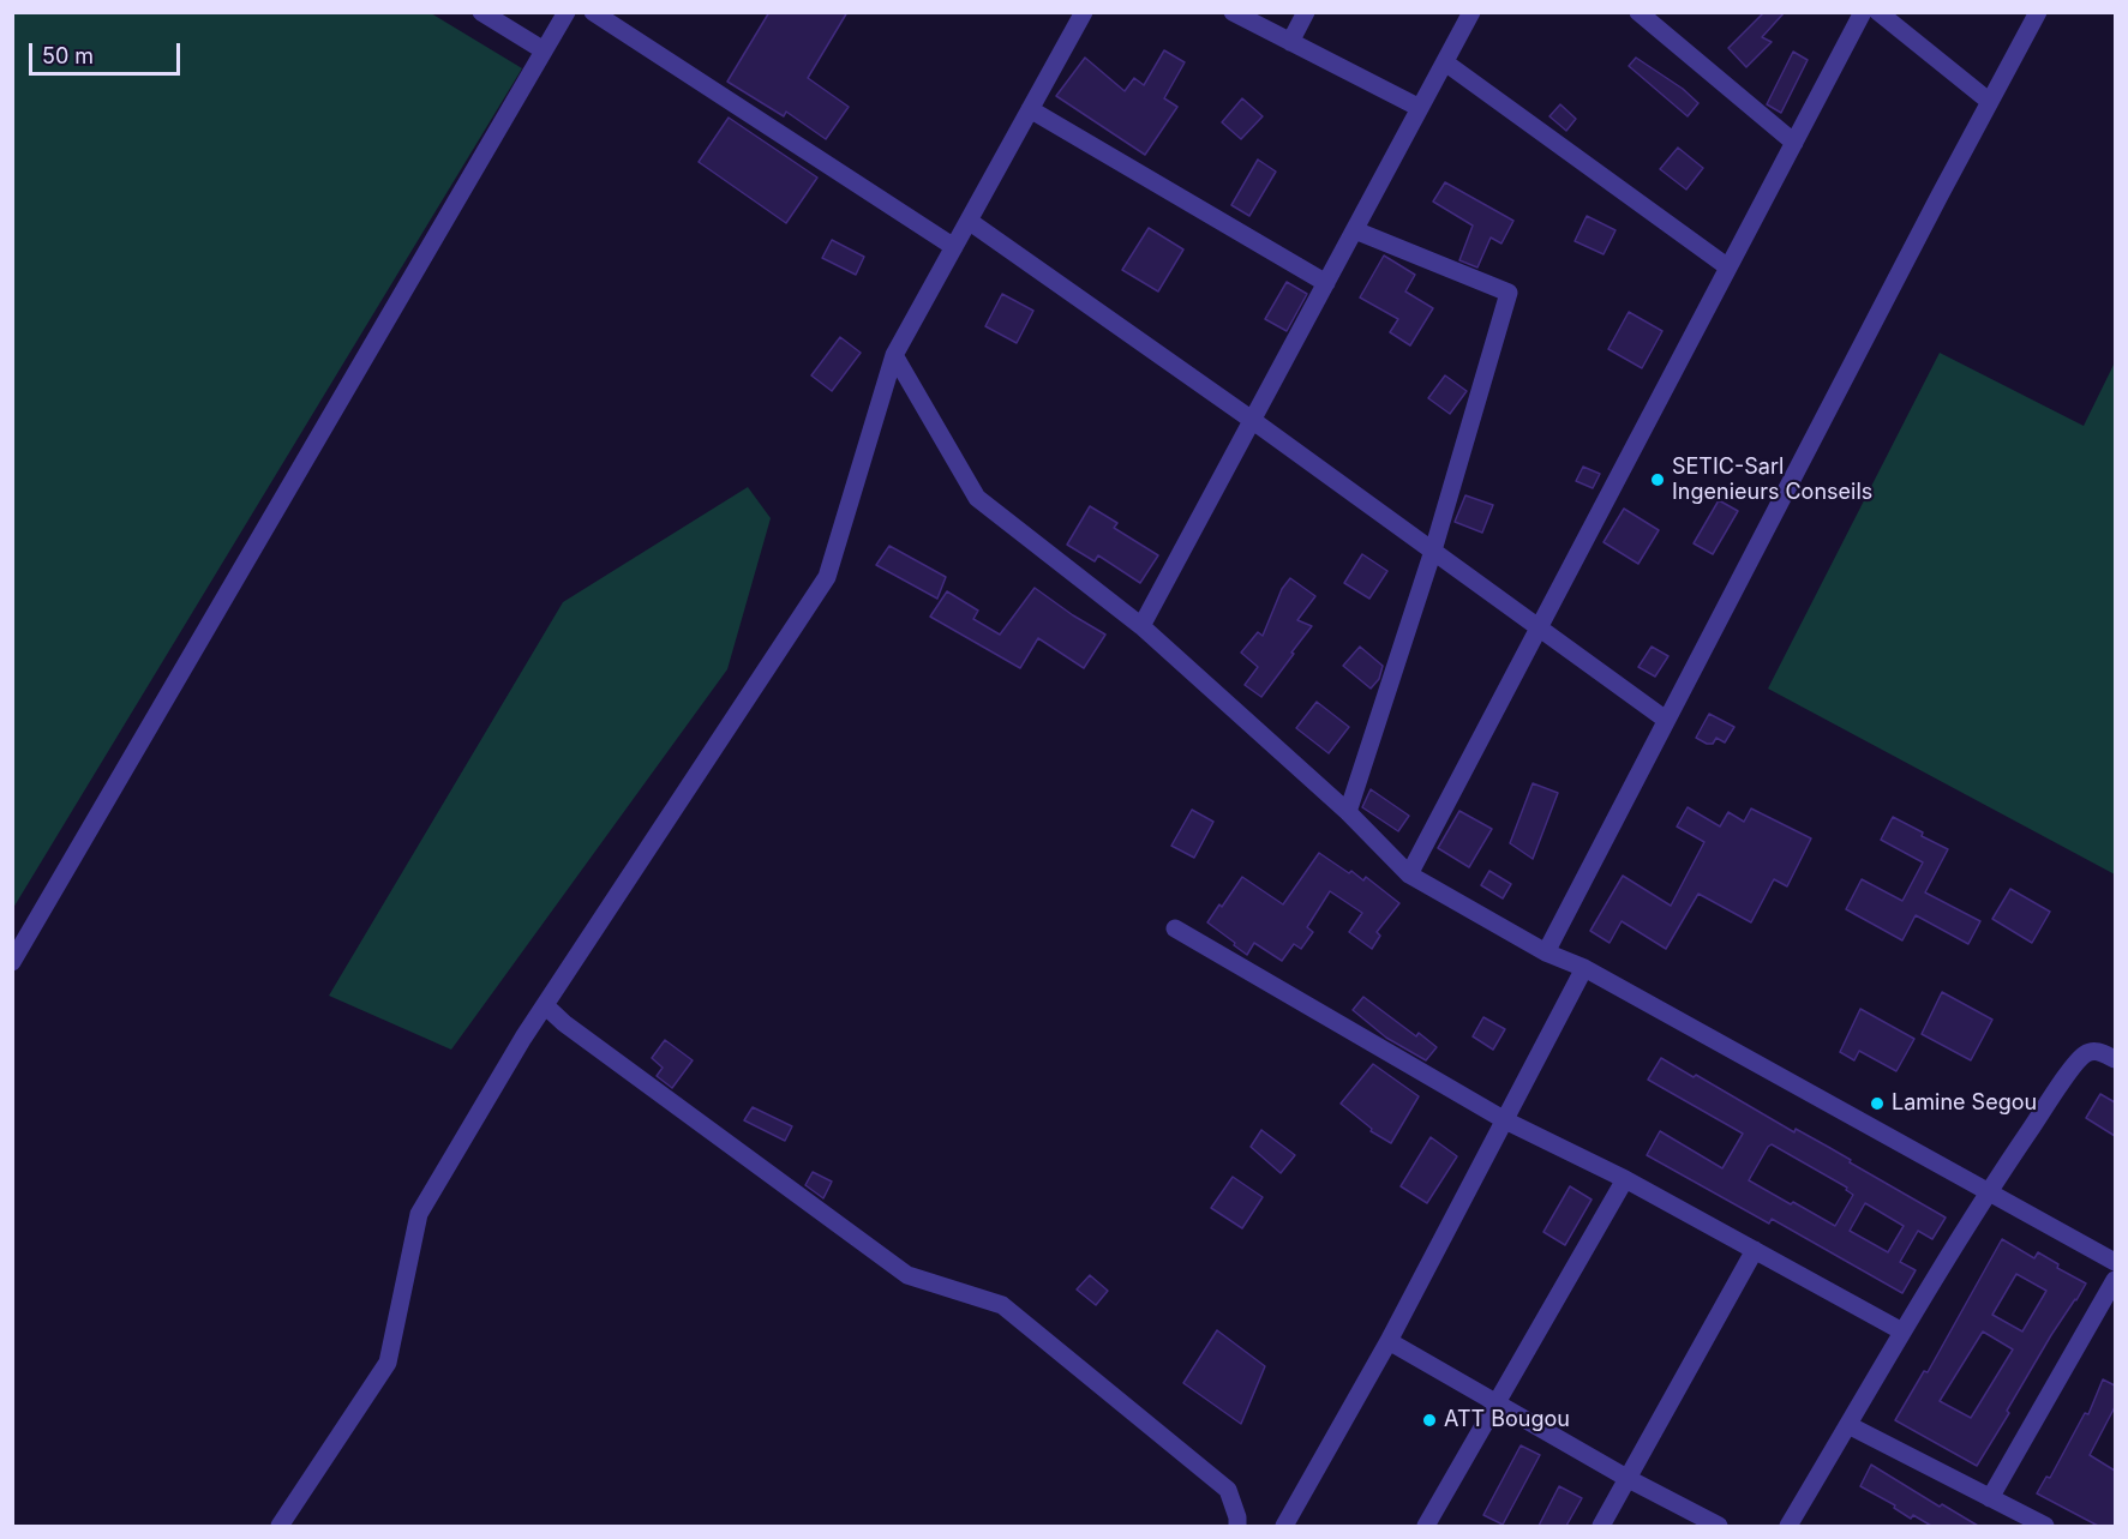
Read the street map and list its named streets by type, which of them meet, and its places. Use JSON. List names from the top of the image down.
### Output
{
  "places": ["SETIC-Sarl Ingenieurs Conseils", "Lamine Segou", "ATT Bougou"],
  "scale_bar": "50 m"
}
